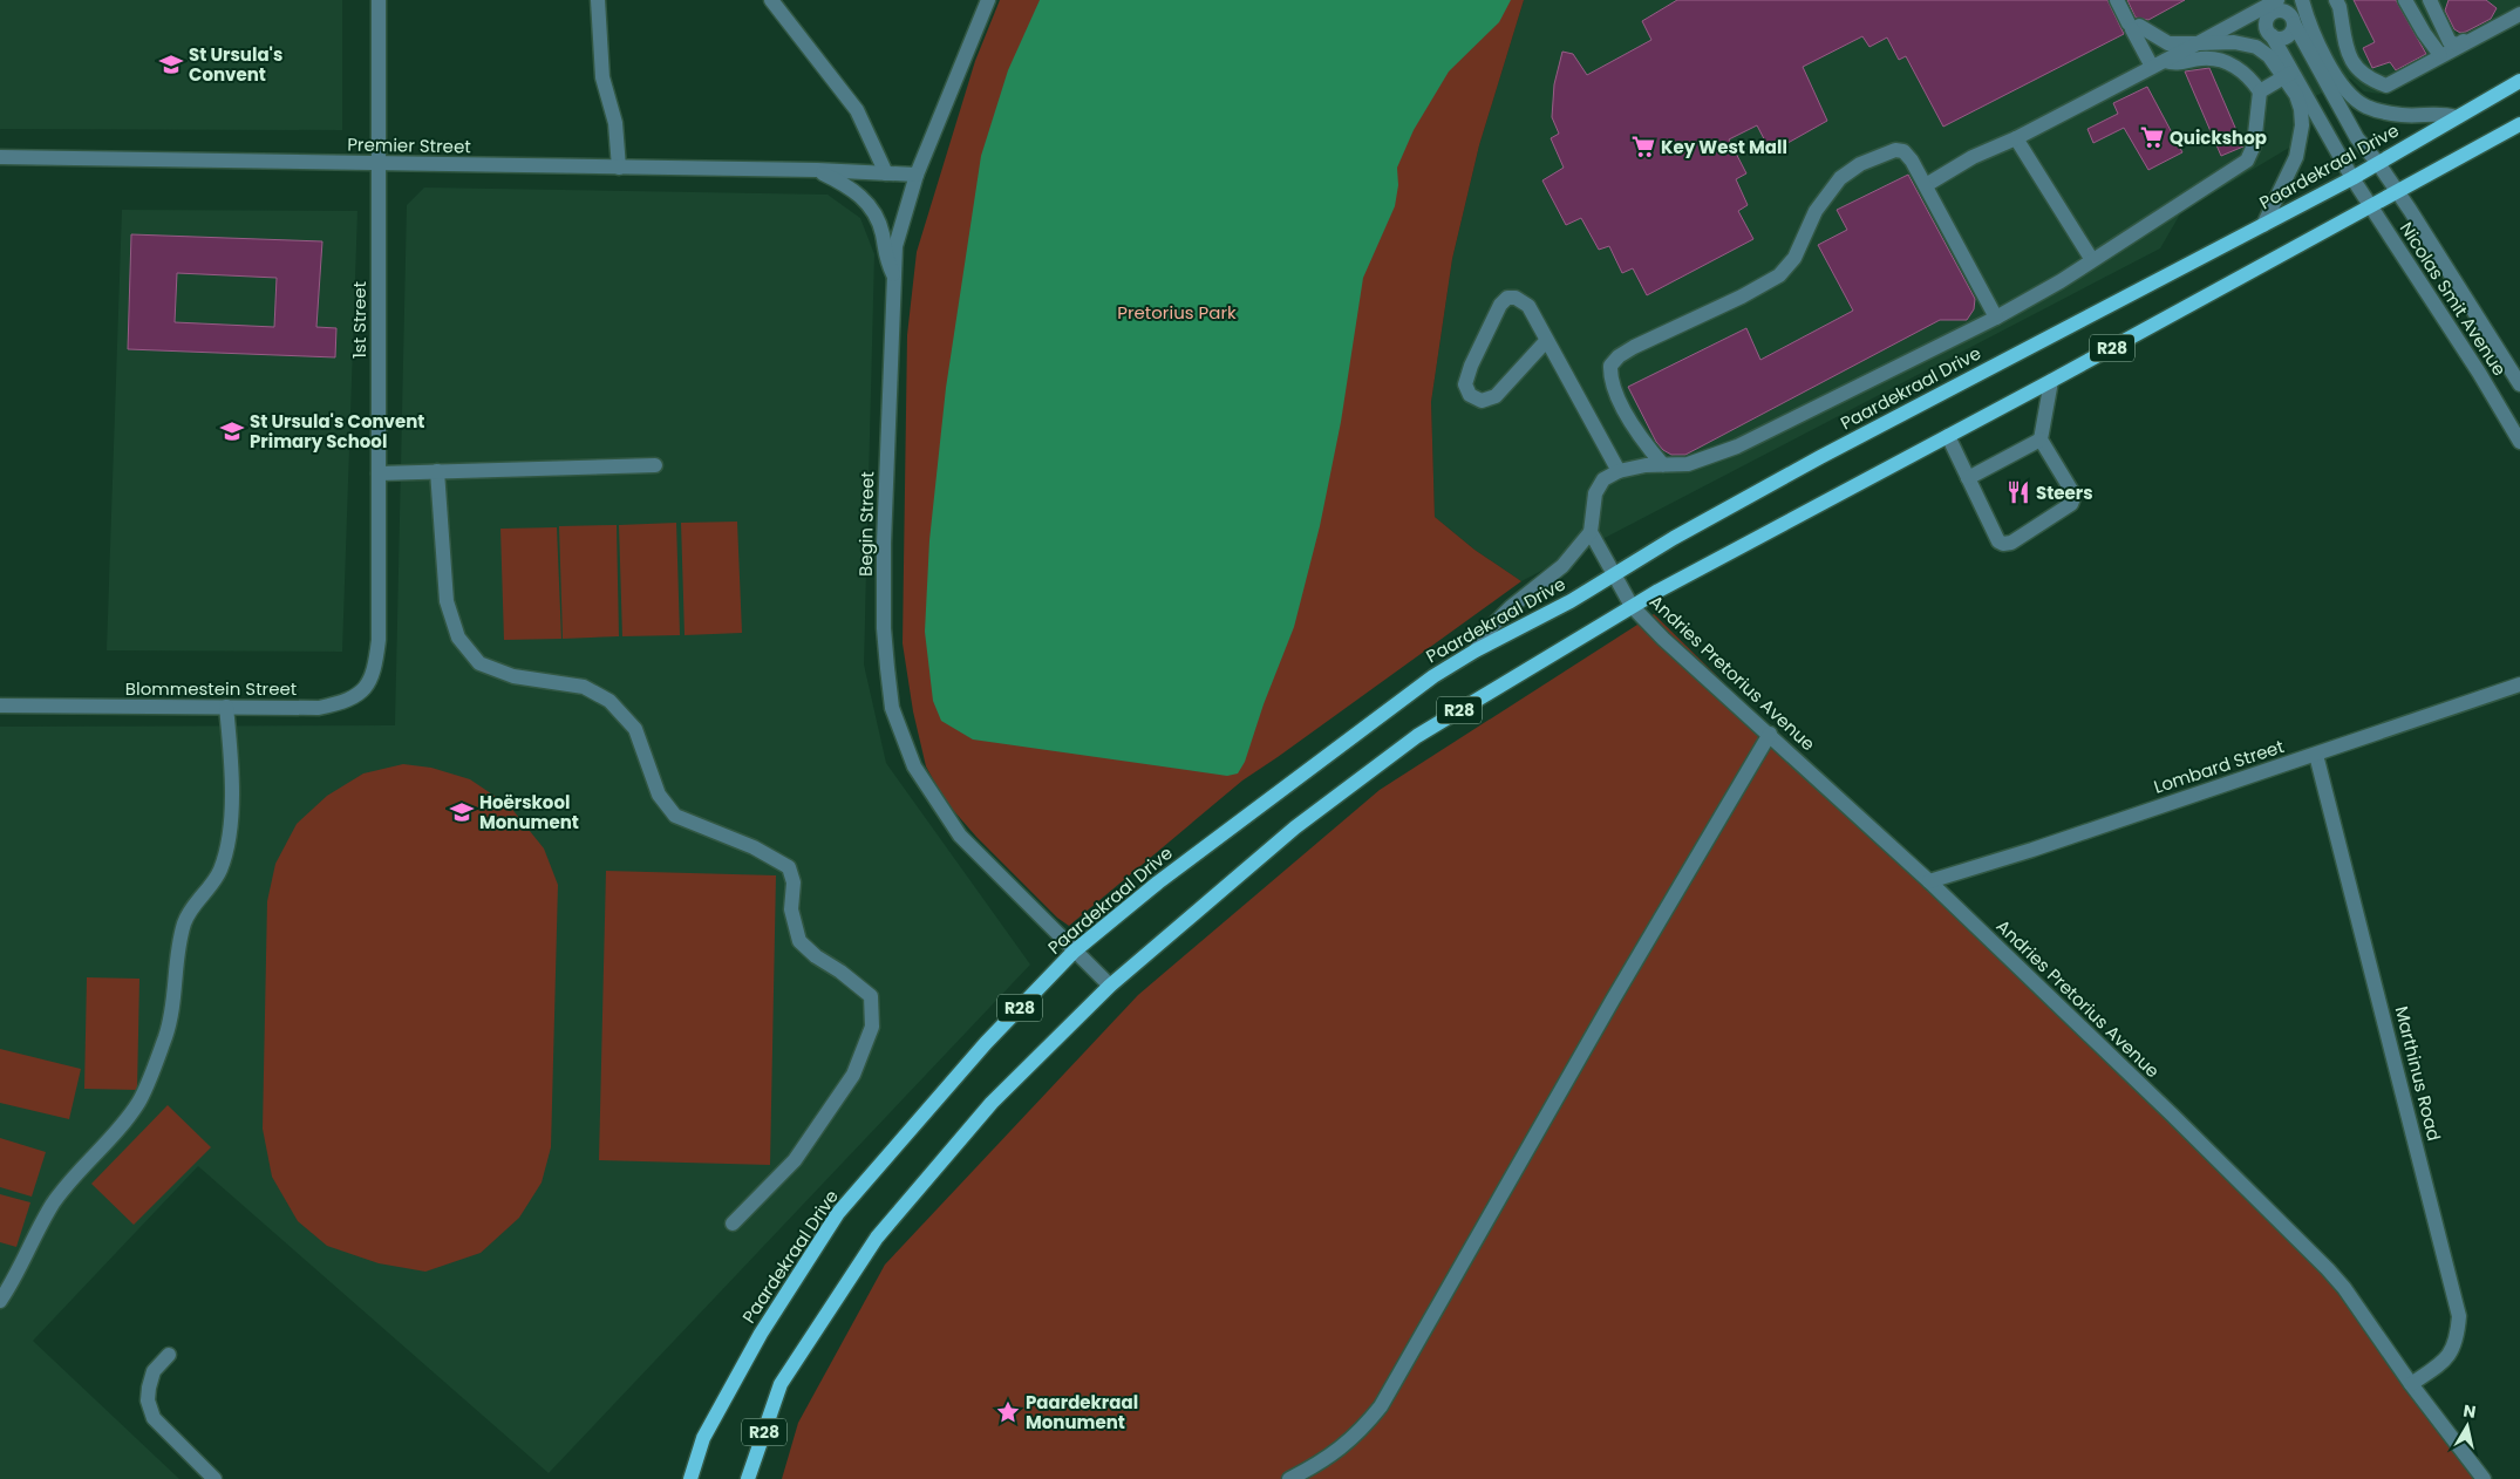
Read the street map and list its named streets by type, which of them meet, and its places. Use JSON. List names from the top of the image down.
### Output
{
  "streets": {
    "main road": ["Paardekraal Drive", "R28"],
    "street": [
      "Premier Street",
      "Nicolas Smit Avenue",
      "1st Street",
      "Begin Street",
      "Andries Pretorius Avenue",
      "Blommestein Street",
      "Lombard Street",
      "Marthinus Road"
    ]
  },
  "crossings": [
    ["Premier Street", "1st Street"],
    ["Premier Street", "Begin Street"],
    ["Paardekraal Drive", "Nicolas Smit Avenue"],
    ["Paardekraal Drive", "Begin Street"],
    ["Paardekraal Drive", "Andries Pretorius Avenue"],
    ["Nicolas Smit Avenue", "R28"],
    ["1st Street", "Blommestein Street"],
    ["R28", "Begin Street"],
    ["R28", "Andries Pretorius Avenue"],
    ["Andries Pretorius Avenue", "Lombard Street"],
    ["Andries Pretorius Avenue", "Marthinus Road"],
    ["Lombard Street", "Marthinus Road"]
  ],
  "parks": ["Pretorius Park"],
  "places": {
    "school or university": ["St Ursula's Convent", "St Ursula's Convent Primary School", "Hoërskool Monument"],
    "supermarket": ["Quickshop", "Key West Mall"],
    "restaurant": ["Steers"],
    "place": ["Paardekraal Monument"]
  },
  "north": "top"
}
